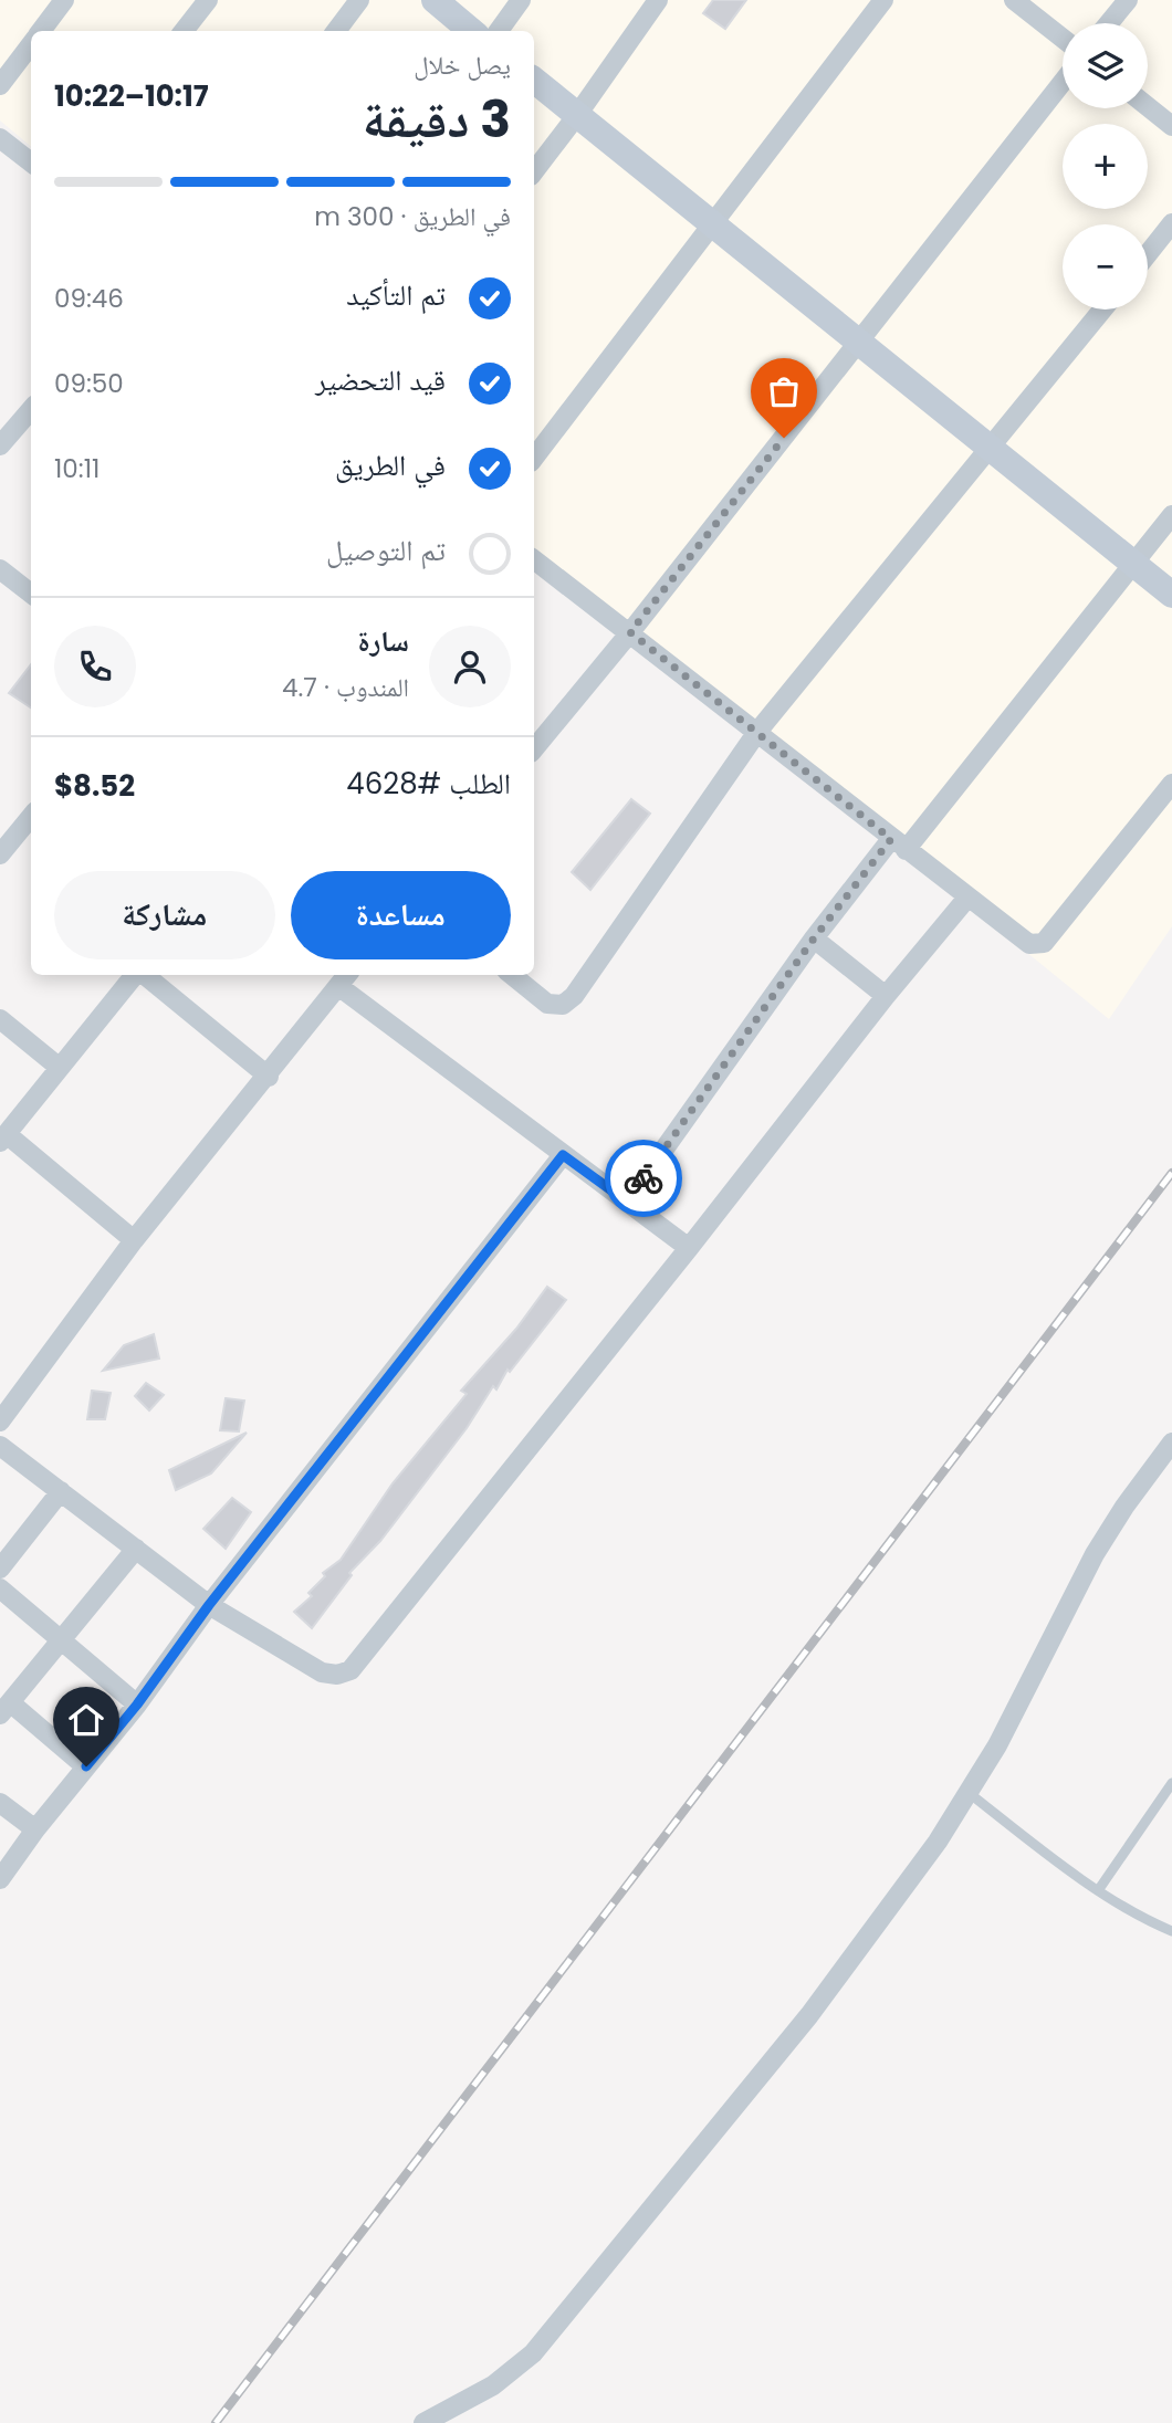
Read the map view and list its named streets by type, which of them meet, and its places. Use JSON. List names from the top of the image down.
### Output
{
  "page": {
    "map_buttons": ["+", "−"],
    "heading": ["3 دقيقة", "يصل خلال", "10:17–10:22"],
    "panel": [
      "سارة",
      "المندوب · 4.7",
      "الطلب #4628",
      "$8.52"
    ],
    "bar": "في الطريق · 300 m",
    "list": [
      ["تم التأكيد", "09:46"],
      ["قيد التحضير", "09:50"],
      ["في الطريق", "10:11"],
      "تم التوصيل"
    ],
    "buttons": ["مساعدة", "مشاركة"]
  }
}
